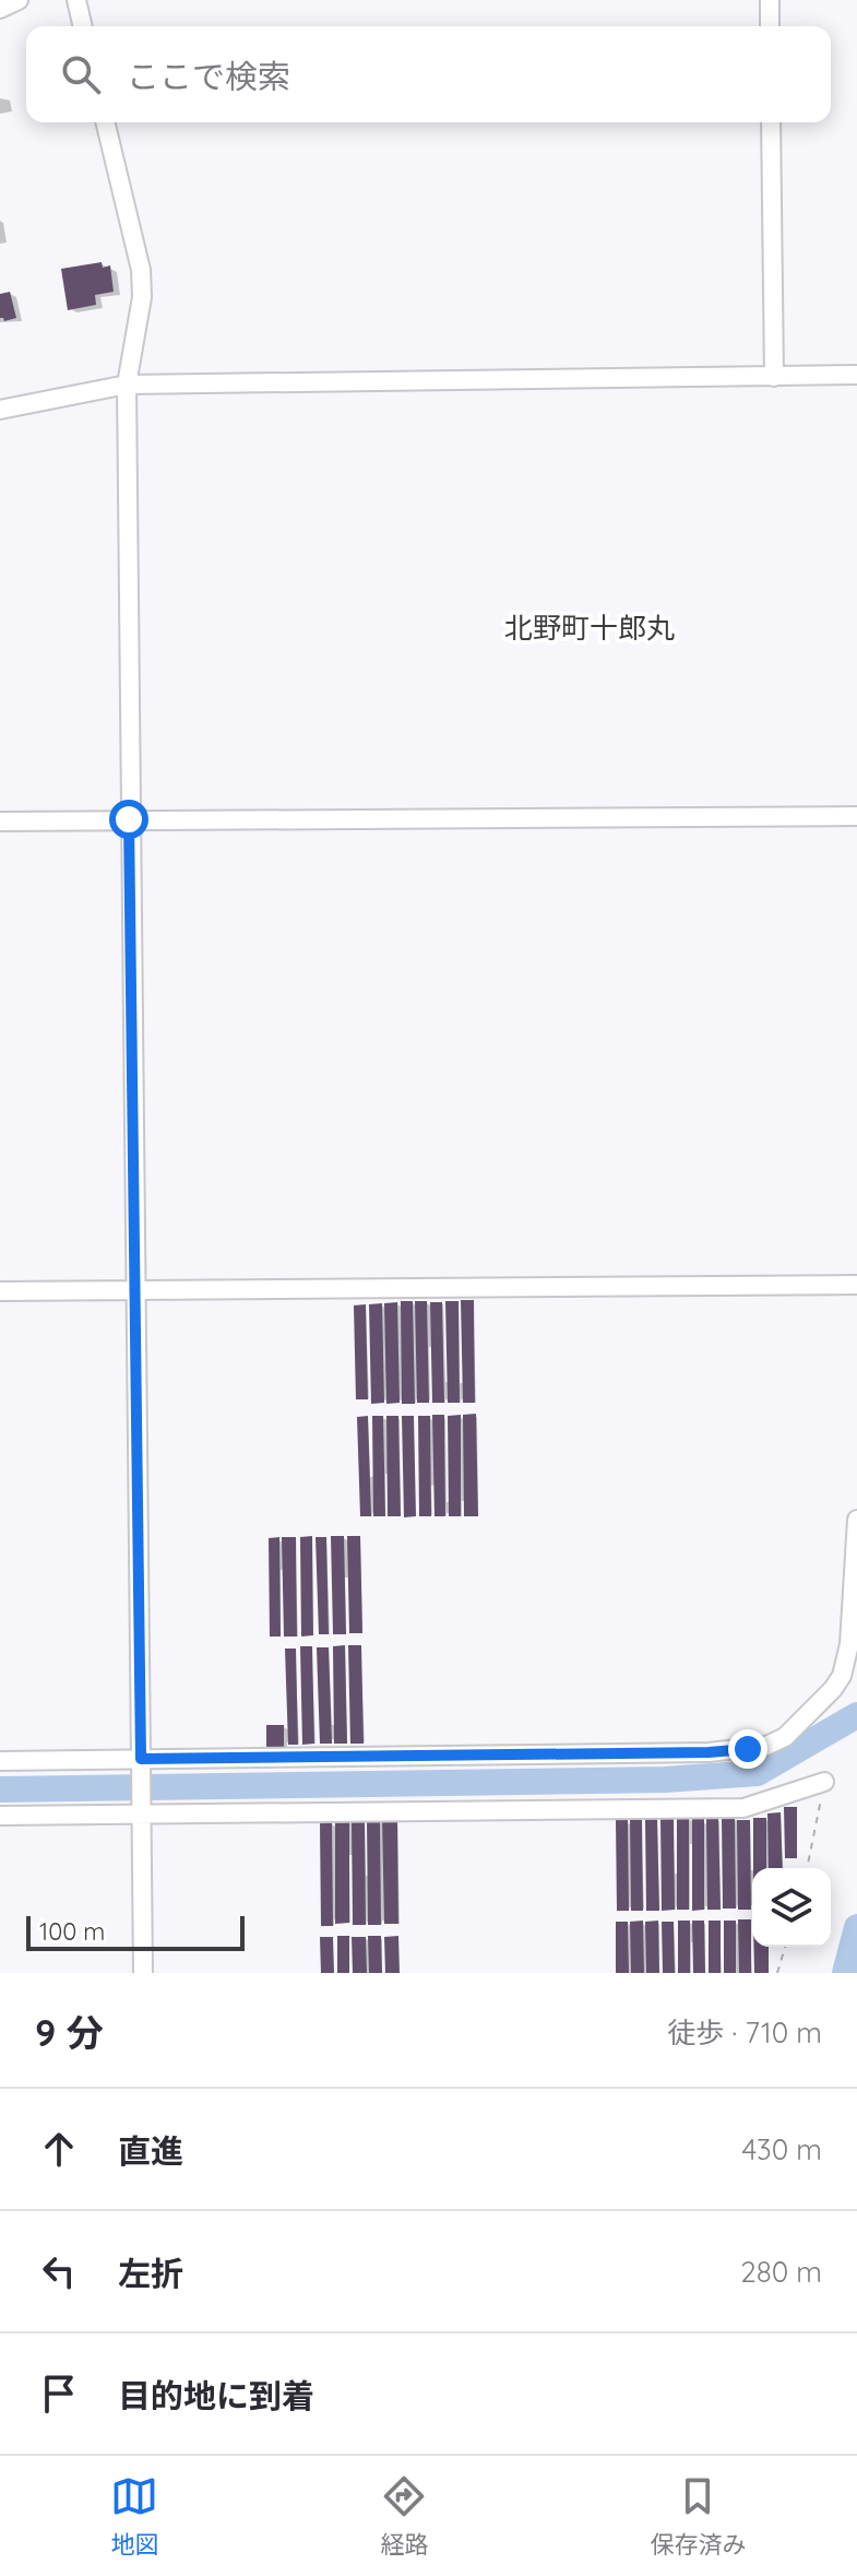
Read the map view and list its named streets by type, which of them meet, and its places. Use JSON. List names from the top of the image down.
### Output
{
  "districts": ["北野町十郎丸"],
  "scale_bar": "100 m",
  "page": {
    "search": "ここで検索",
    "scale": "100 m",
    "heading": ["9 分", "徒歩 · 710 m"],
    "list": [
      ["直進", "430 m"],
      ["左折", "280 m"],
      "目的地に到着"
    ],
    "nav": ["地図", "経路", "保存済み"]
  }
}
